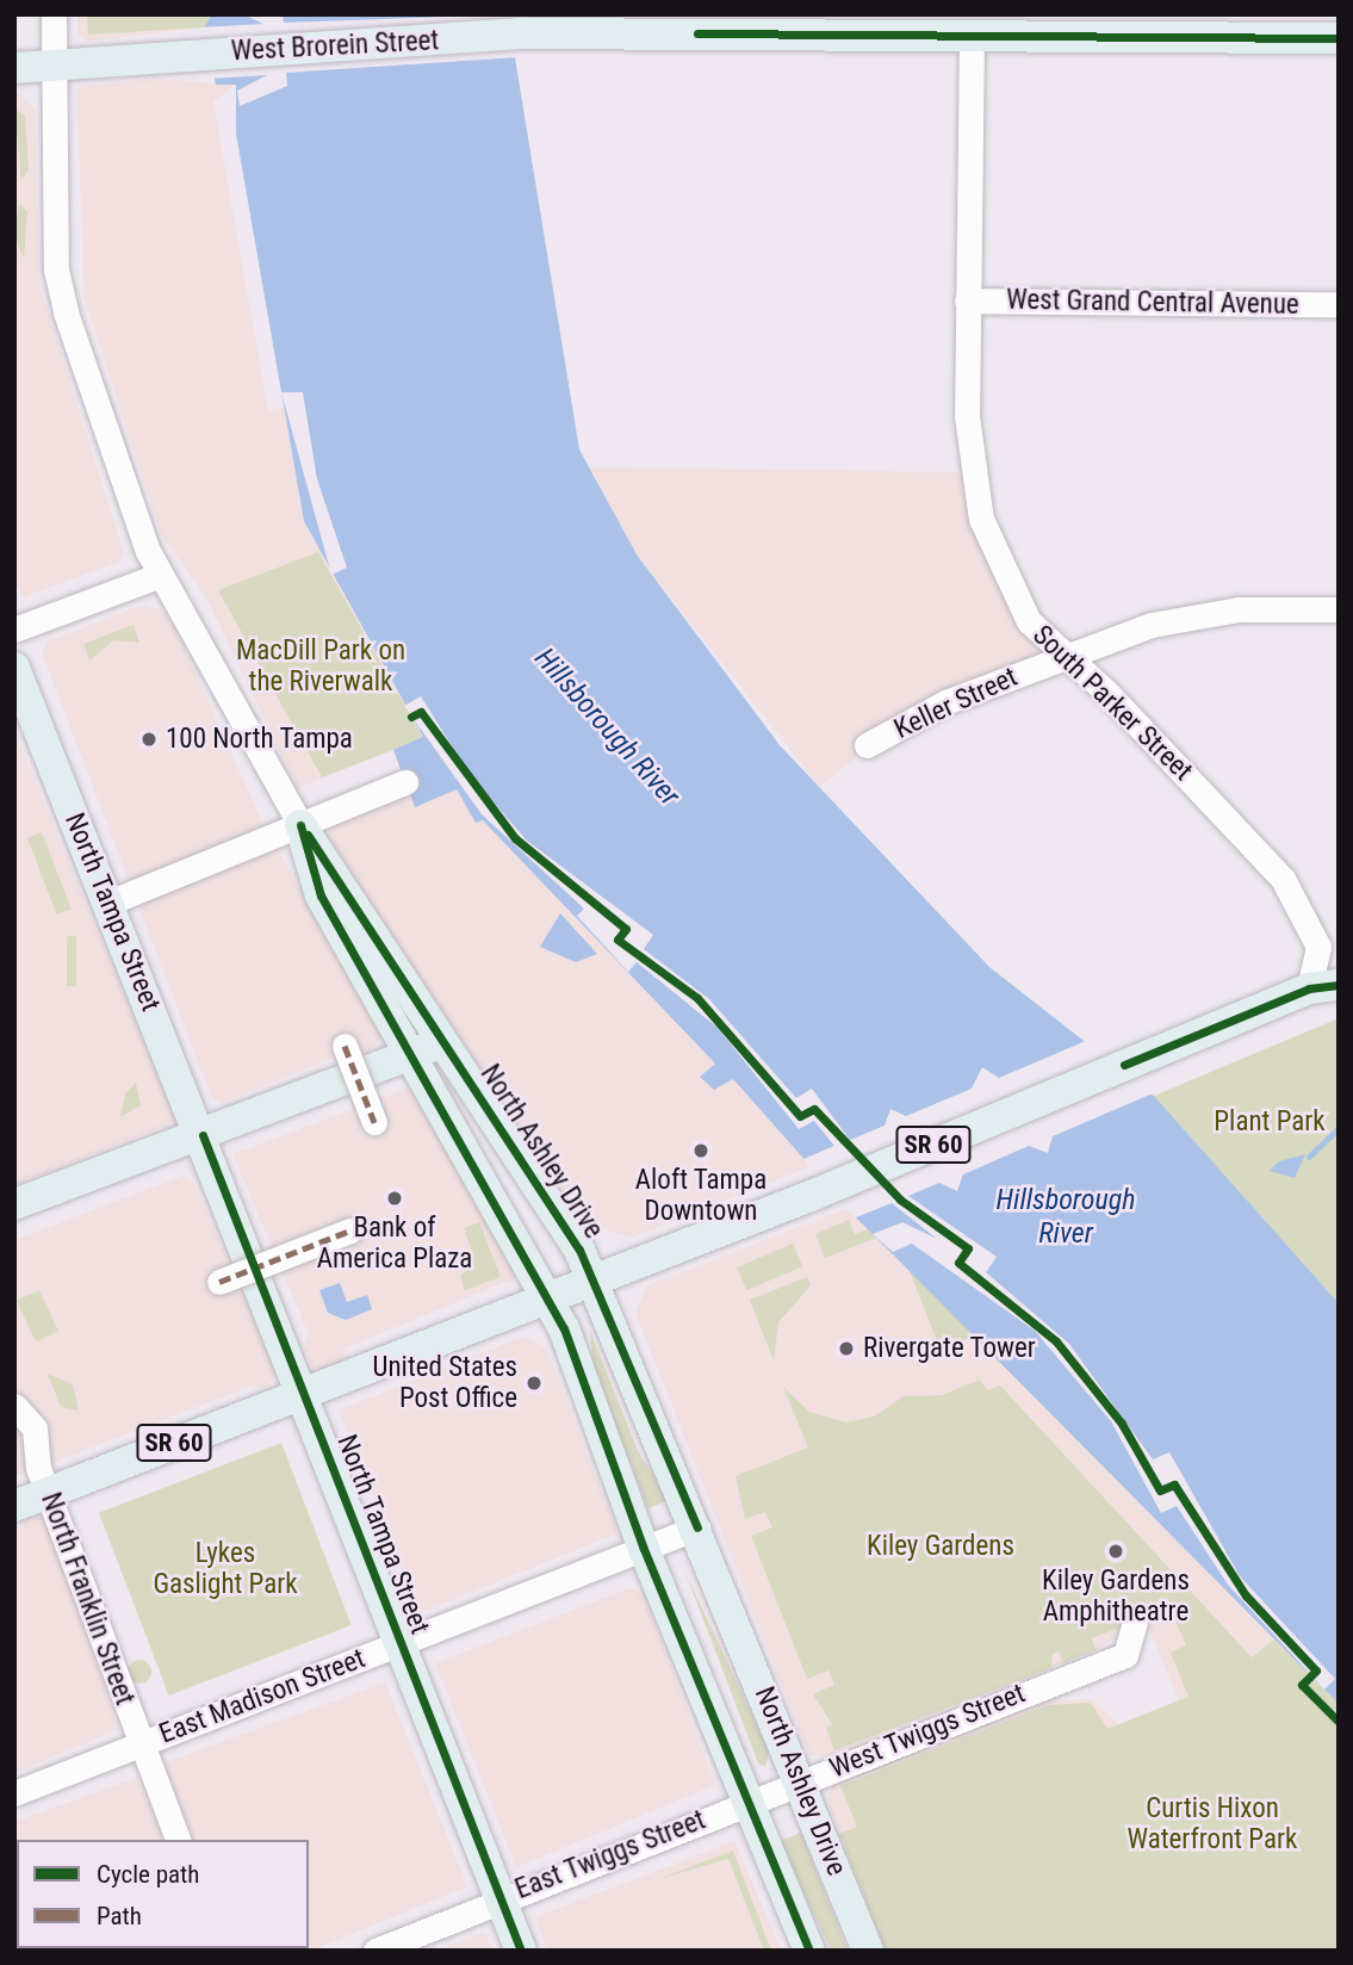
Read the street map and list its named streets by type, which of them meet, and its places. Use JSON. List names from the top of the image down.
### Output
{
  "streets": {
    "main road": [
      "West Brorein Street",
      "North Tampa Street",
      "SR 60",
      "North Ashley Drive"
    ],
    "street": [
      "West Grand Central Avenue",
      "Keller Street",
      "South Parker Street",
      "North Franklin Street",
      "East Madison Street",
      "West Twiggs Street",
      "East Twiggs Street"
    ]
  },
  "crossings": [
    ["West Brorein Street", "South Parker Street"],
    ["West Grand Central Avenue", "South Parker Street"],
    ["Keller Street", "South Parker Street"],
    ["South Parker Street", "SR 60"],
    ["North Tampa Street", "SR 60"],
    ["North Tampa Street", "East Madison Street"],
    ["North Tampa Street", "East Twiggs Street"],
    ["SR 60", "North Ashley Drive"],
    ["SR 60", "North Franklin Street"],
    ["North Ashley Drive", "East Madison Street"],
    ["North Ashley Drive", "West Twiggs Street"],
    ["North Ashley Drive", "East Twiggs Street"],
    ["North Franklin Street", "East Madison Street"],
    ["West Twiggs Street", "East Twiggs Street"]
  ],
  "water": ["Hillsborough River"],
  "parks": [
    "MacDill Park on the Riverwalk",
    "Plant Park",
    "Kiley Gardens",
    "Lykes Gaslight Park",
    "Curtis Hixon Waterfront Park"
  ],
  "places": [
    "100 North Tampa",
    "Aloft Tampa Downtown",
    "Bank of America Plaza",
    "Rivergate Tower",
    "United States Post Office",
    "Kiley Gardens Amphitheatre"
  ],
  "legend": ["Cycle path", "Path"]
}
